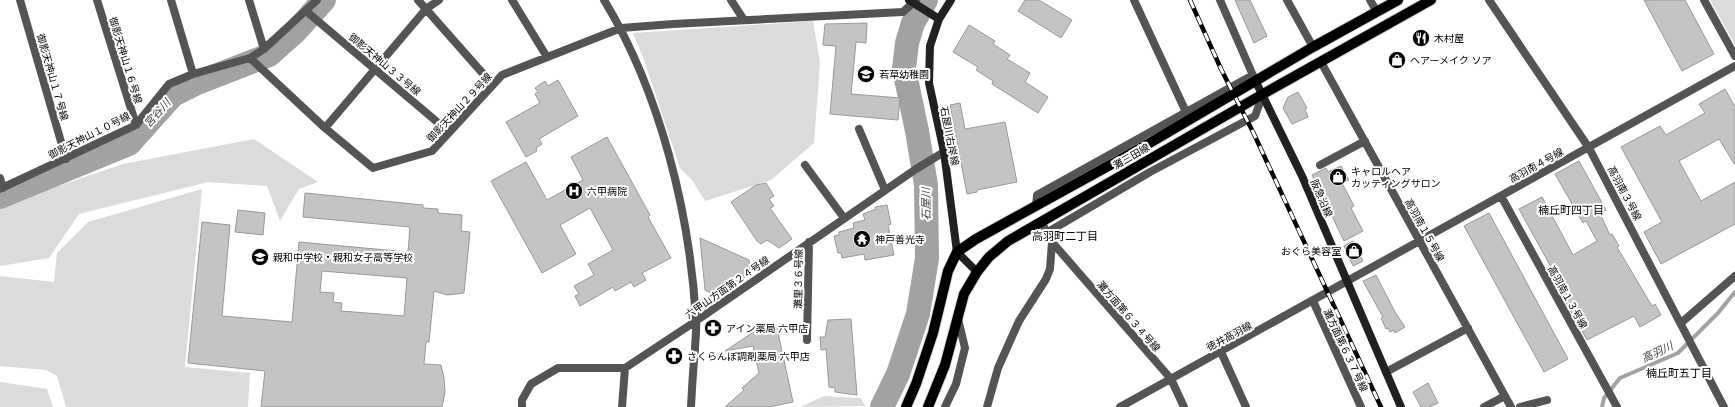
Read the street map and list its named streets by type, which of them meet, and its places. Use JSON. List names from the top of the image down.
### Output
{
  "streets": {
    "main road": ["灘三田線"],
    "street": [
      "御影天神山１６号線",
      "御影天神山３３号線",
      "御影天神山１７号線",
      "御影天神山２９号線",
      "御影天神山１０号線",
      "石屋川右岸線",
      "高羽南４号線",
      "高羽南３号線",
      "阪急沿線",
      "高羽南１５号線",
      "灘里３６号線",
      "六甲山方面第２４号線",
      "高羽南１３号線",
      "灘方面第６３４号線",
      "徳井高羽線",
      "灘方面第６３７号線"
    ]
  },
  "crossings": [
    ["御影天神山１６号線", "御影天神山１０号線"],
    ["御影天神山３３号線", "御影天神山２９号線"],
    ["御影天神山３３号線", "御影天神山１０号線"],
    ["御影天神山１７号線", "御影天神山１０号線"],
    ["御影天神山２９号線", "御影天神山１０号線"],
    ["石屋川右岸線", "灘三田線"],
    ["石屋川右岸線", "六甲山方面第２４号線"],
    ["灘三田線", "阪急沿線"],
    ["灘三田線", "高羽南１５号線"],
    ["高羽南４号線", "高羽南３号線"],
    ["高羽南４号線", "阪急沿線"],
    ["高羽南４号線", "高羽南１５号線"],
    ["高羽南４号線", "高羽南１３号線"],
    ["高羽南４号線", "徳井高羽線"],
    ["阪急沿線", "徳井高羽線"],
    ["灘里３６号線", "六甲山方面第２４号線"],
    ["灘方面第６３４号線", "徳井高羽線"],
    ["徳井高羽線", "灘方面第６３７号線"]
  ],
  "districts": ["楠丘町四丁目", "高羽町二丁目", "楠丘町五丁目"],
  "water": ["宮谷川", "石屋川", "高羽川"],
  "places": {
    "restaurant": ["木村屋"],
    "shop": ["ヘアーメイク ソア", "キャロルヘア カッティングサロン", "おぐら美容室"],
    "school or university": ["若草幼稚園", "親和中学校・親和女子高等学校"],
    "hospital": ["六甲病院"],
    "temple": ["神戸善光寺"],
    "pharmacy": ["アイン薬局 六甲店", "さくらんぼ調剤薬局 六甲店"]
  }
}
